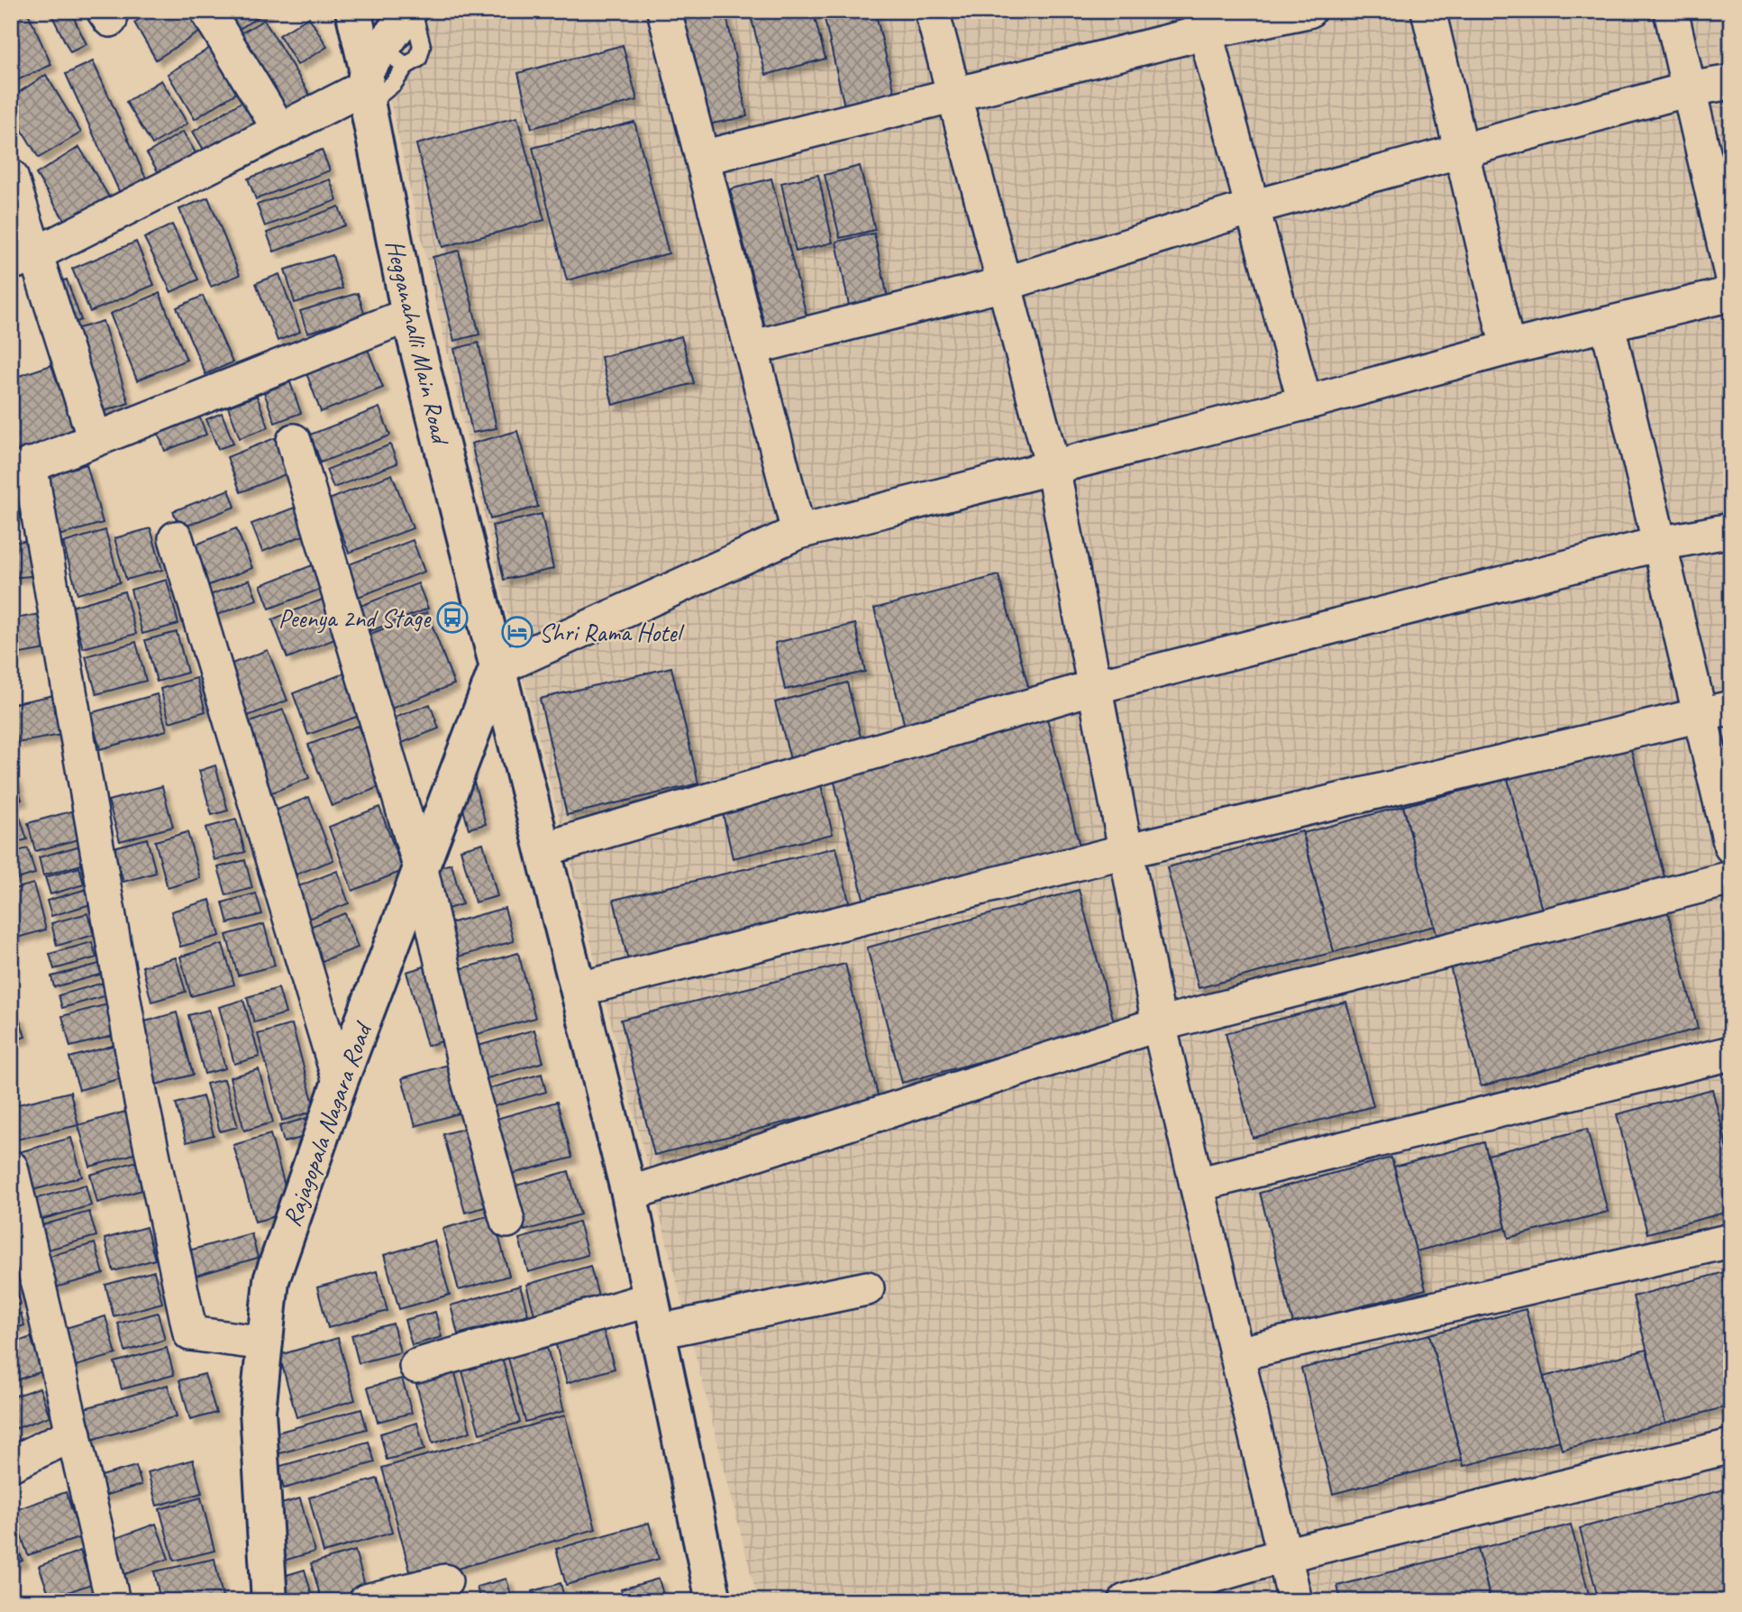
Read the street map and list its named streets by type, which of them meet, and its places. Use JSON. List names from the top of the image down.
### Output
{
  "streets": {
    "main road": ["Hegganahalli Main Road", "Rajagopala Nagara Road"]
  },
  "crossings": [
    ["Hegganahalli Main Road", "Rajagopala Nagara Road"]
  ],
  "places": {
    "bus stop": ["Peenya 2nd Stage"],
    "hotel": ["Shri Rama Hotel"]
  }
}
